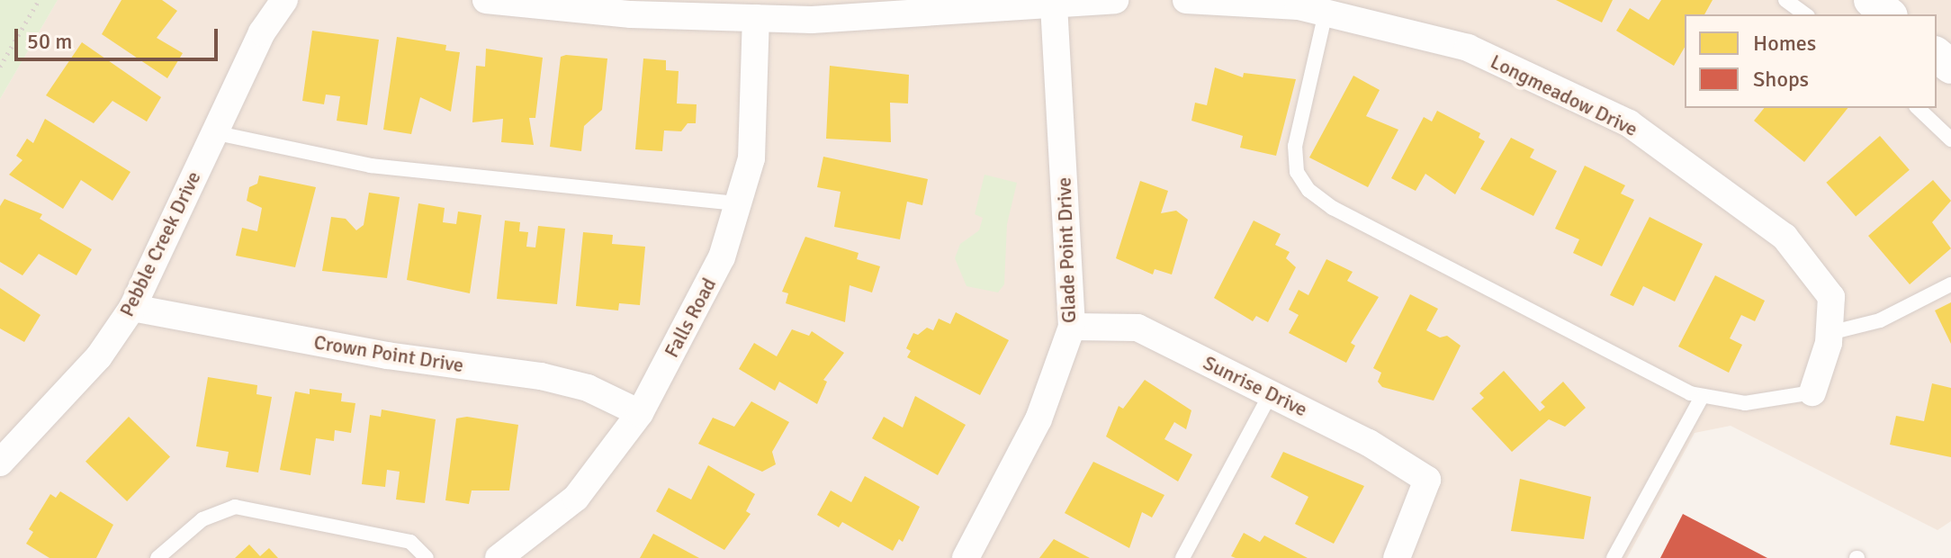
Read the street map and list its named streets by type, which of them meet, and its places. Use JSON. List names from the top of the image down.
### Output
{
  "streets": {
    "street": [
      "Longmeadow Drive",
      "Pebble Creek Drive",
      "Glade Point Drive",
      "Falls Road",
      "Crown Point Drive",
      "Sunrise Drive"
    ]
  },
  "crossings": [
    ["Pebble Creek Drive", "Crown Point Drive"],
    ["Glade Point Drive", "Sunrise Drive"],
    ["Falls Road", "Crown Point Drive"]
  ],
  "legend": ["Homes", "Shops"],
  "scale_bar": "50 m"
}
